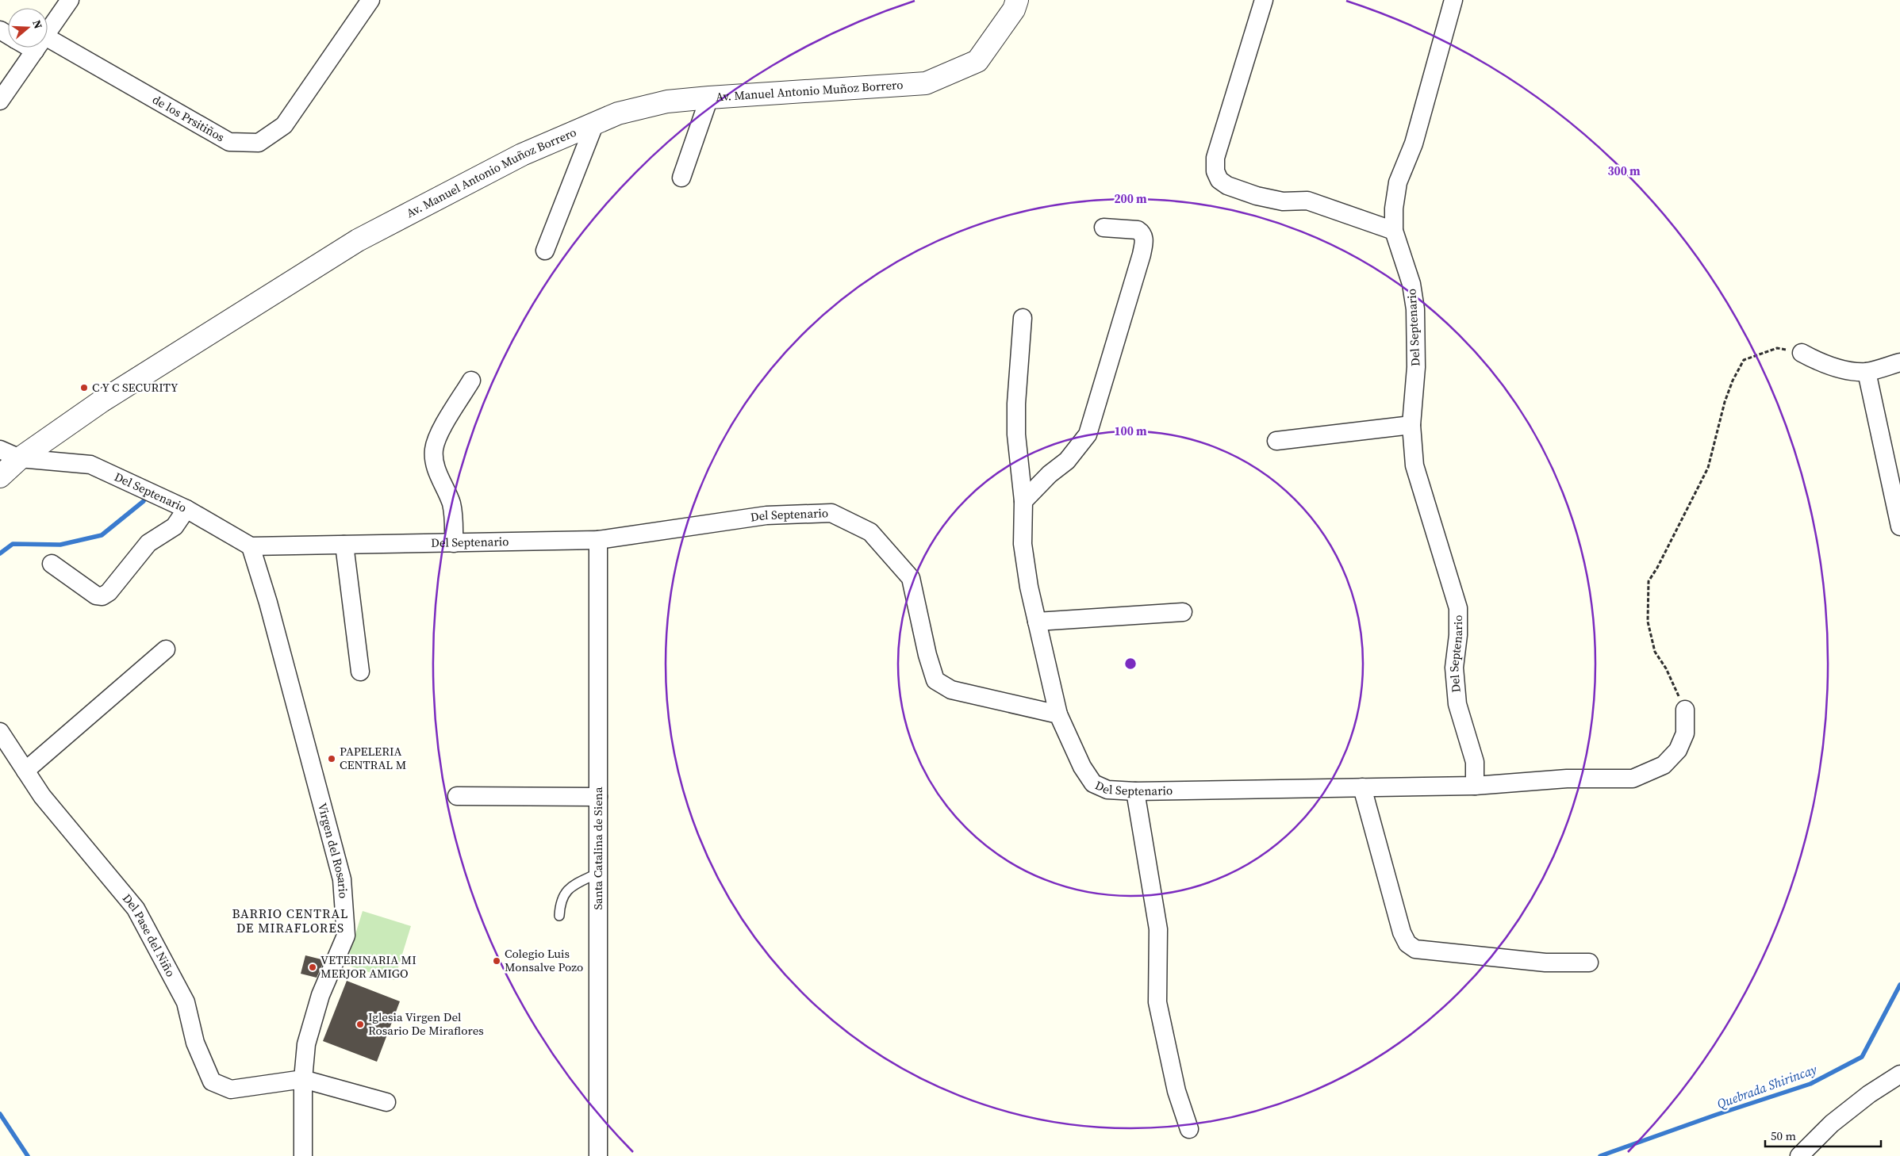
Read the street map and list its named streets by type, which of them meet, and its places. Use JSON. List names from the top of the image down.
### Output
{
  "streets": {
    "street": [
      "Av. Manuel Antonio Muñoz Borrero",
      "de los Prsitiños",
      "Del Septenario",
      "Santa Catalina de Siena",
      "Virgen del Rosario",
      "Del Pase del Niño"
    ]
  },
  "crossings": [
    ["Av. Manuel Antonio Muñoz Borrero", "Del Septenario"],
    ["Del Septenario", "Santa Catalina de Siena"],
    ["Del Septenario", "Virgen del Rosario"],
    ["Virgen del Rosario", "Del Pase del Niño"]
  ],
  "districts": ["BARRIO CENTRAL DE MIRAFLORES"],
  "water": ["Quebrada Shirincay"],
  "places": [
    "C Y C SECURITY",
    "PAPELERIA CENTRAL M",
    "Colegio Luis Monsalve Pozo",
    "VETERINARIA MI MERJOR AMIGO",
    "Iglesia Virgen Del Rosario De Miraflores"
  ],
  "scale_bar": "50 m",
  "north": "right",
  "rings": ["300 m", "200 m", "100 m"]
}
